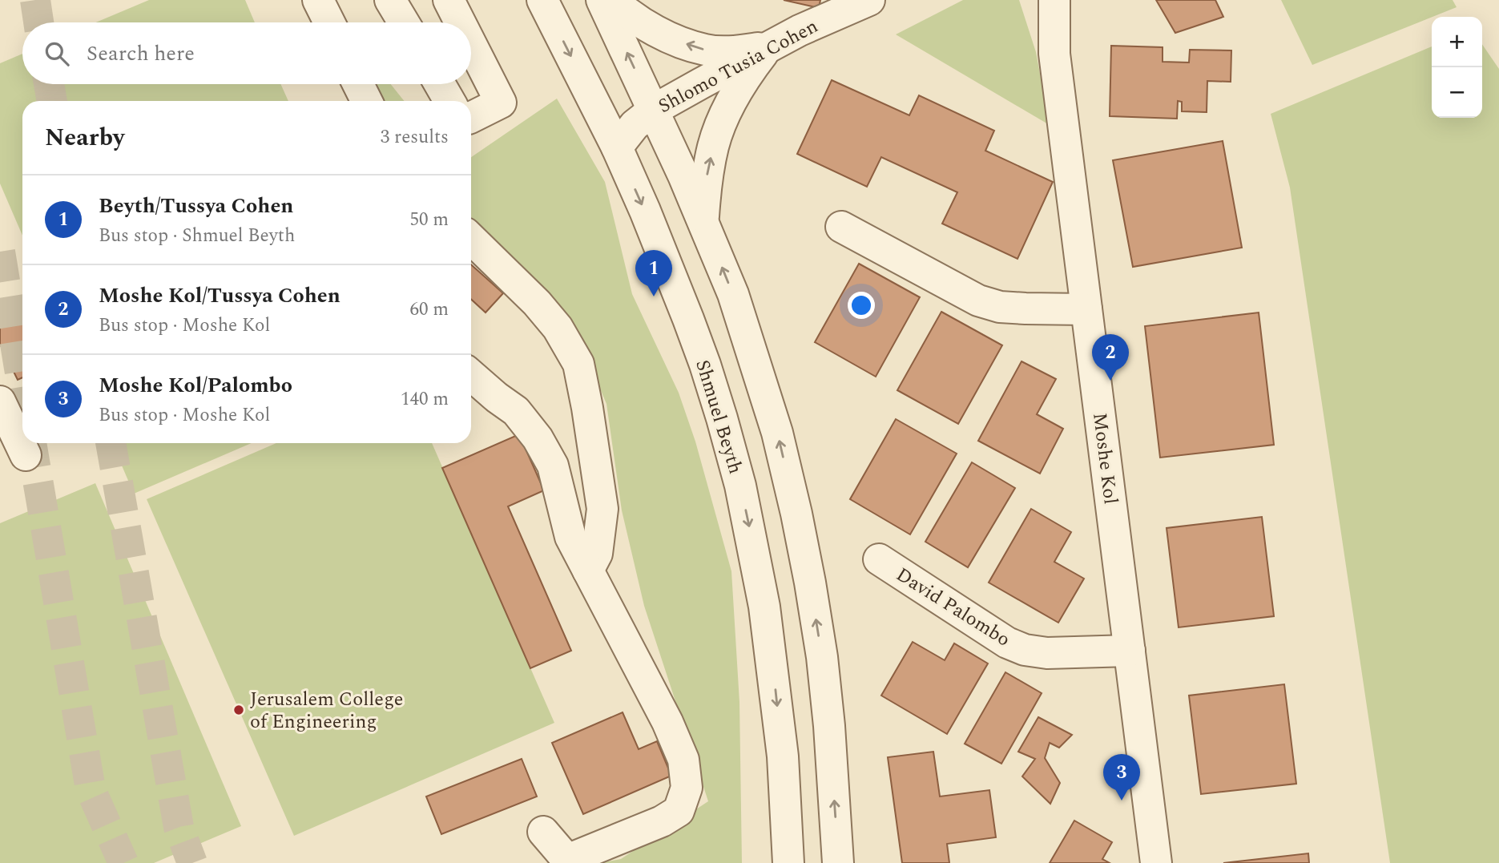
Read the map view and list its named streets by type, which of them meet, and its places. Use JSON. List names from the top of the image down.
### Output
{
  "streets": {
    "street": [
      "Shlomo Tusia Cohen",
      "Shmuel Beyth",
      "Moshe Kol",
      "David Palombo"
    ]
  },
  "crossings": [
    ["Shlomo Tusia Cohen", "Shmuel Beyth"],
    ["Moshe Kol", "David Palombo"]
  ],
  "places": ["Jerusalem College of Engineering"],
  "page": {
    "map_buttons": ["+", "−"],
    "search": "Search here",
    "heading": ["Nearby", "3 results"],
    "list": [
      {
        "mark": "1",
        "name": "Beyth/Tussya Cohen",
        "note": "Bus stop · Shmuel Beyth",
        "value": "50 m"
      },
      {
        "mark": "2",
        "name": "Moshe Kol/Tussya Cohen",
        "note": "Bus stop · Moshe Kol",
        "value": "60 m"
      },
      {
        "mark": "3",
        "name": "Moshe Kol/Palombo",
        "note": "Bus stop · Moshe Kol",
        "value": "140 m"
      }
    ],
    "pins": ["1", "2", "3"]
  }
}
